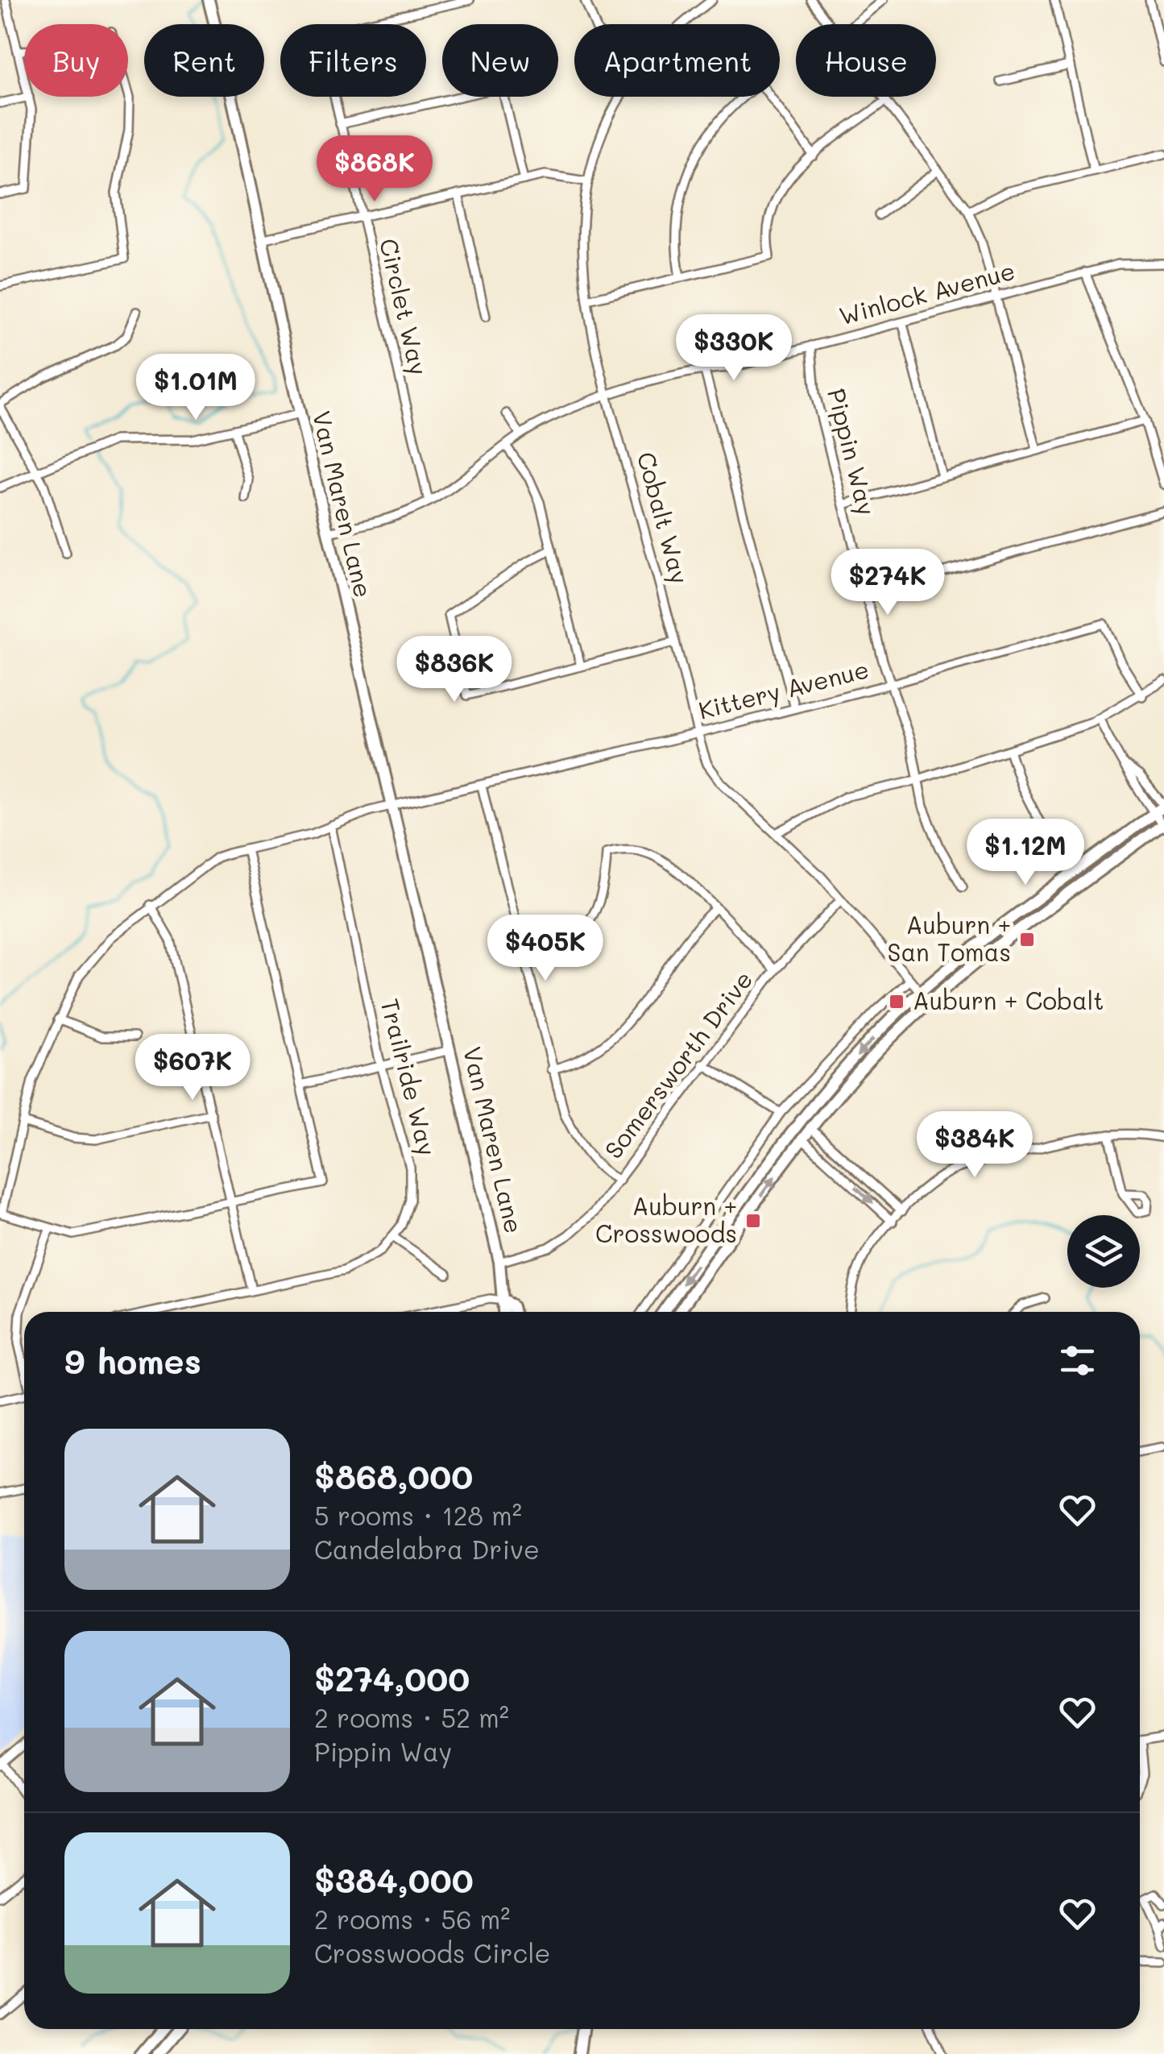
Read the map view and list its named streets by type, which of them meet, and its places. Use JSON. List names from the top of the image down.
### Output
{
  "streets": {
    "main road": ["Van Maren Lane"],
    "street": [
      "Winlock Avenue",
      "Circlet Way",
      "Pippin Way",
      "Cobalt Way",
      "Kittery Avenue",
      "Somersworth Drive",
      "Trailride Way"
    ]
  },
  "crossings": [
    ["Winlock Avenue", "Circlet Way"],
    ["Winlock Avenue", "Pippin Way"],
    ["Winlock Avenue", "Van Maren Lane"],
    ["Winlock Avenue", "Cobalt Way"],
    ["Pippin Way", "Kittery Avenue"],
    ["Van Maren Lane", "Kittery Avenue"],
    ["Van Maren Lane", "Somersworth Drive"],
    ["Cobalt Way", "Kittery Avenue"],
    ["Cobalt Way", "Somersworth Drive"],
    ["Kittery Avenue", "Trailride Way"]
  ],
  "places": {
    "transit": ["Auburn + San Tomas", "Auburn + Cobalt", "Auburn + Crosswoods"]
  },
  "page": {
    "chip": [
      "Buy",
      "Rent",
      "Filters",
      "New",
      "Apartment",
      "House"
    ],
    "price": [
      "$868K",
      "$330K",
      "$1.01M",
      "$274K",
      "$836K",
      "$1.12M",
      "$405K",
      "$607K",
      "$384K"
    ],
    "heading": "9 homes",
    "list": [
      {
        "name": "$868,000",
        "note": "5 rooms · 128 m² · Candelabra Drive"
      },
      {
        "name": "$274,000",
        "note": "2 rooms · 52 m² · Pippin Way"
      },
      {
        "name": "$384,000",
        "note": "2 rooms · 56 m² · Crosswoods Circle"
      }
    ]
  }
}
